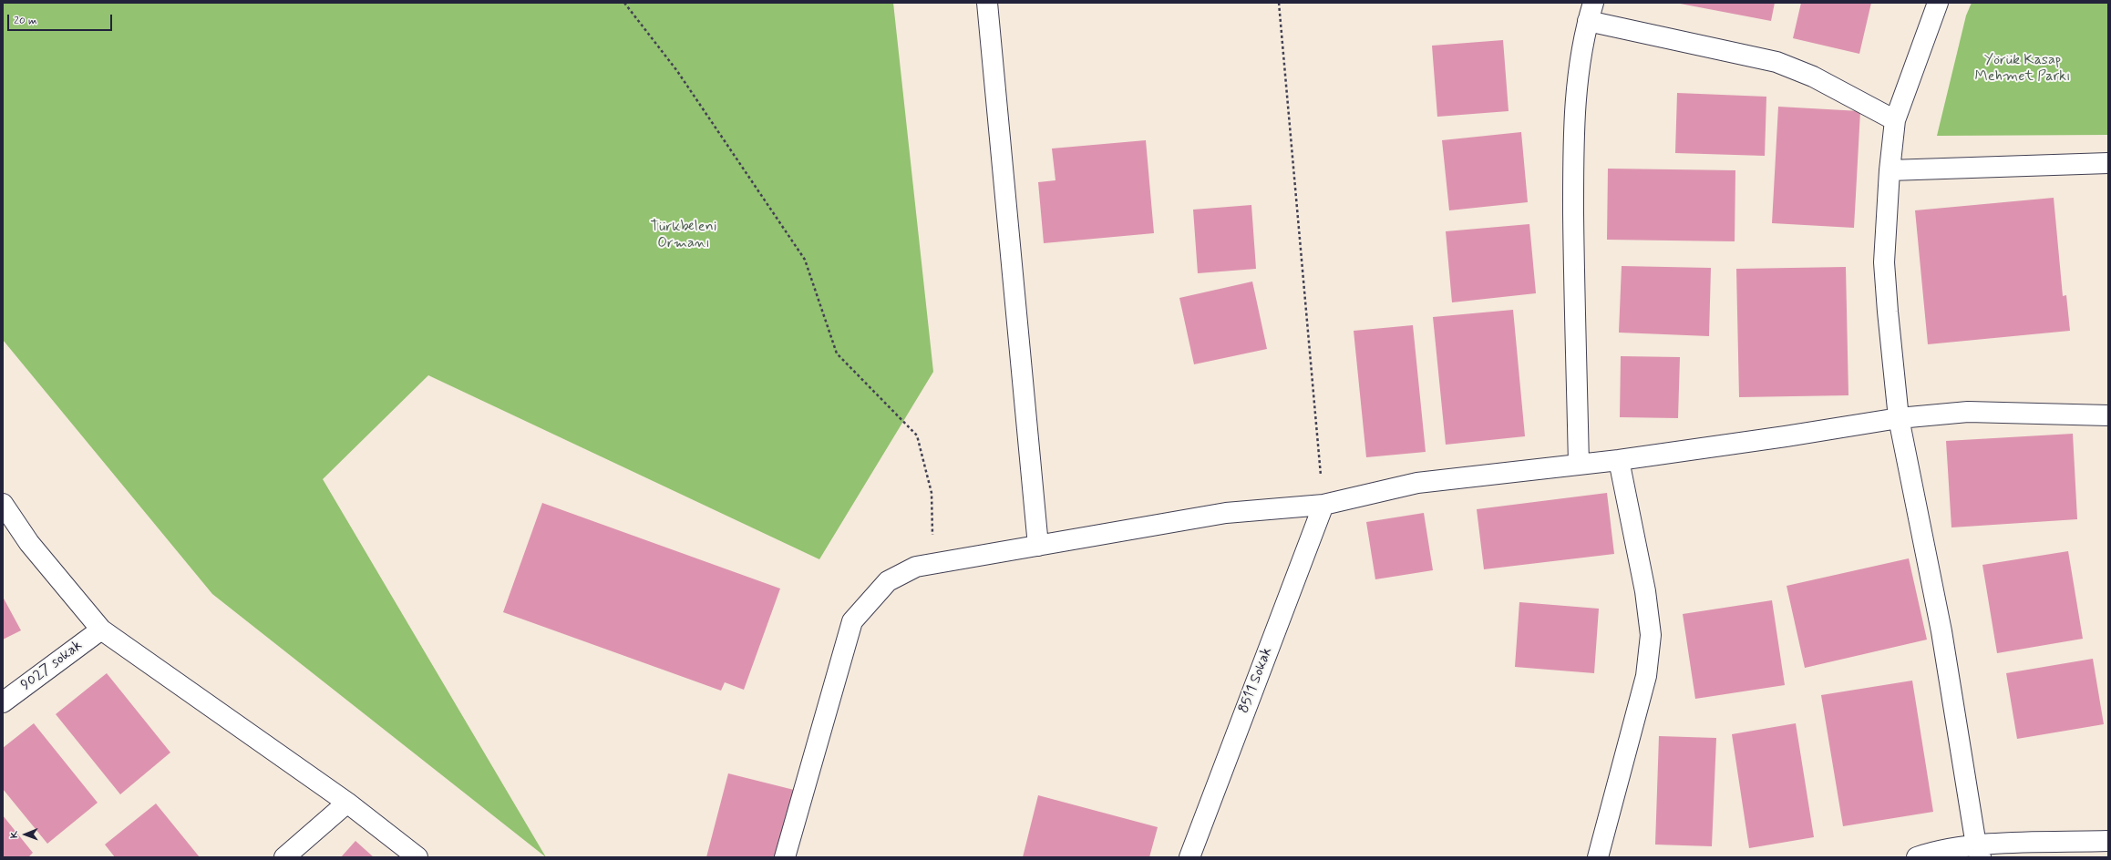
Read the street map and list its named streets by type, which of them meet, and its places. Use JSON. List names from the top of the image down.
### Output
{
  "streets": {
    "street": ["9027 sokak", "8511 Sokak"]
  },
  "parks": ["Yörük Kasap Mehmet Parkı", "Türkbeleni Ormanı"],
  "scale_bar": "20 m",
  "north": "left"
}
